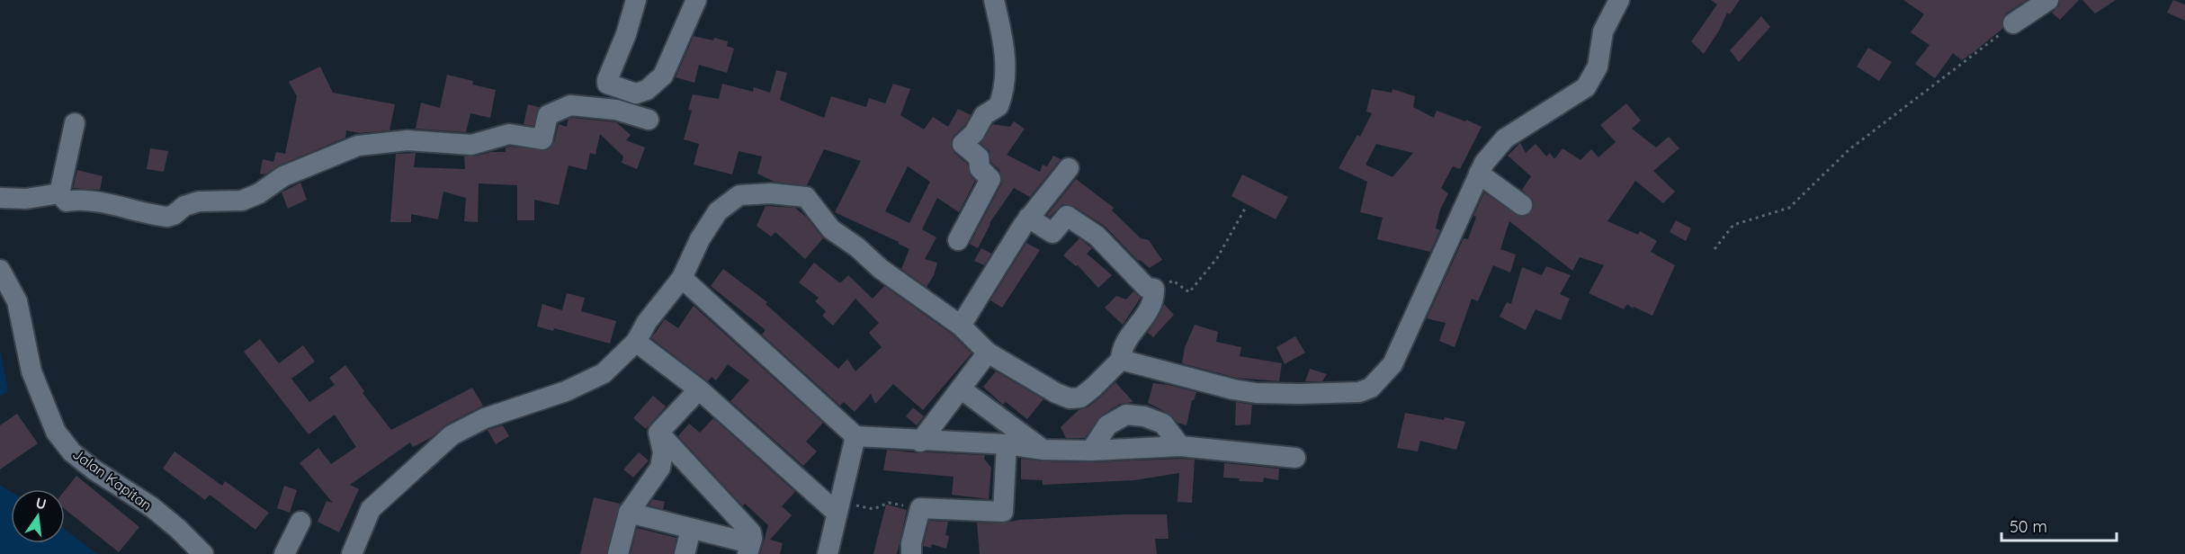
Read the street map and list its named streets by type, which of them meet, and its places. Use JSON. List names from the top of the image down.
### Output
{
  "streets": {
    "street": ["Jalan Kapitan"]
  },
  "scale_bar": "50 m",
  "north": "top"
}
